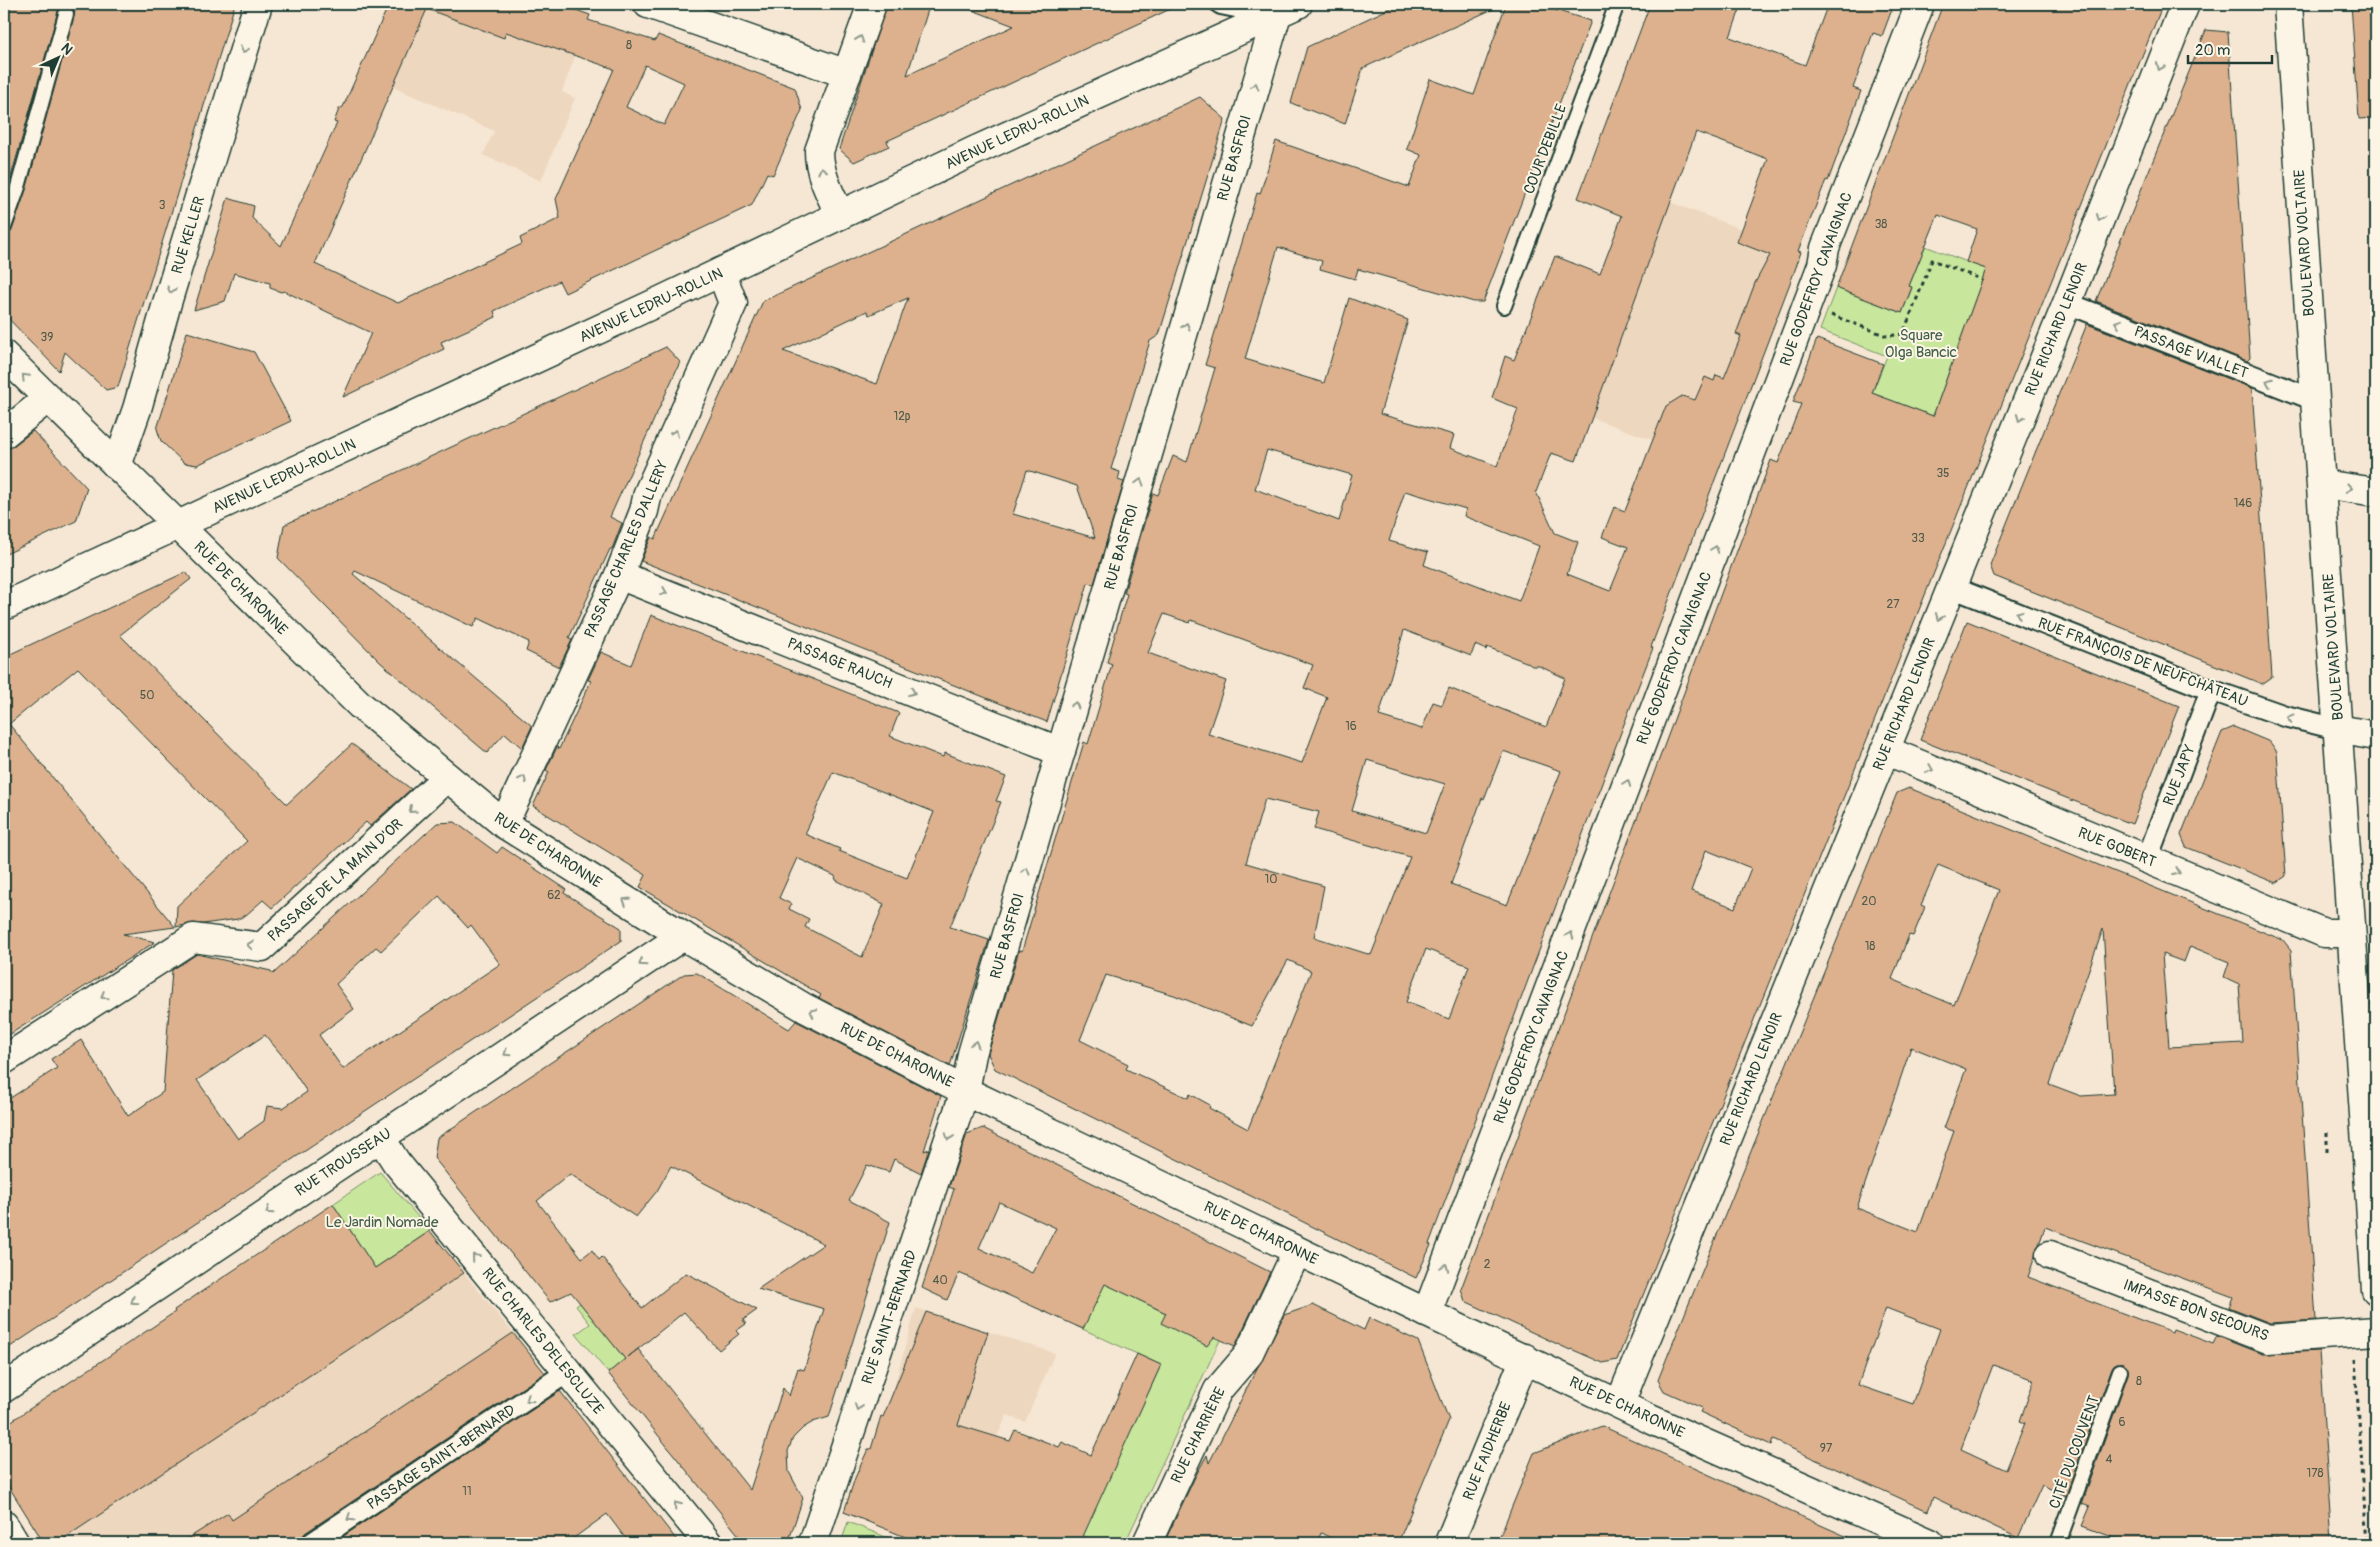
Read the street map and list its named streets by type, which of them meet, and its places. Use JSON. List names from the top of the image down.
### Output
{
  "streets": {
    "street": [
      "AVENUE LEDRU-ROLLIN",
      "RUE BASFROI",
      "RUE KELLER",
      "BOULEVARD VOLTAIRE",
      "RUE GODEFROY CAVAIGNAC",
      "RUE RICHARD LENOIR",
      "PASSAGE VIALLET",
      "PASSAGE CHARLES DALLERY",
      "RUE DE CHARONNE",
      "RUE FRANÇOIS DE NEUFCHÂTEAU",
      "PASSAGE RAUCH",
      "RUE JAPY",
      "RUE GOBERT",
      "PASSAGE DE LA MAIN D'OR",
      "RUE TROUSSEAU",
      "IMPASSE BON SECOURS",
      "RUE SAINT-BERNARD",
      "RUE CHARLES DELESCLUZE",
      "RUE CHARRIÈRE",
      "RUE FAIDHERBE",
      "PASSAGE SAINT-BERNARD"
    ],
    "lane": ["COUR DEBILLE", "CITÉ DU COUVENT"]
  },
  "crossings": [
    ["AVENUE LEDRU-ROLLIN", "RUE BASFROI"],
    ["AVENUE LEDRU-ROLLIN", "PASSAGE CHARLES DALLERY"],
    ["AVENUE LEDRU-ROLLIN", "RUE DE CHARONNE"],
    ["RUE BASFROI", "RUE DE CHARONNE"],
    ["RUE BASFROI", "PASSAGE RAUCH"],
    ["RUE BASFROI", "RUE SAINT-BERNARD"],
    ["RUE KELLER", "RUE DE CHARONNE"],
    ["BOULEVARD VOLTAIRE", "PASSAGE VIALLET"],
    ["BOULEVARD VOLTAIRE", "RUE FRANÇOIS DE NEUFCHÂTEAU"],
    ["BOULEVARD VOLTAIRE", "RUE GOBERT"],
    ["RUE GODEFROY CAVAIGNAC", "RUE DE CHARONNE"],
    ["RUE RICHARD LENOIR", "PASSAGE VIALLET"],
    ["RUE RICHARD LENOIR", "RUE DE CHARONNE"],
    ["RUE RICHARD LENOIR", "RUE FRANÇOIS DE NEUFCHÂTEAU"],
    ["RUE RICHARD LENOIR", "RUE GOBERT"],
    ["PASSAGE CHARLES DALLERY", "RUE DE CHARONNE"],
    ["PASSAGE CHARLES DALLERY", "PASSAGE RAUCH"],
    ["RUE DE CHARONNE", "PASSAGE DE LA MAIN D'OR"],
    ["RUE DE CHARONNE", "RUE TROUSSEAU"],
    ["RUE DE CHARONNE", "RUE SAINT-BERNARD"],
    ["RUE DE CHARONNE", "RUE CHARRIÈRE"],
    ["RUE DE CHARONNE", "RUE FAIDHERBE"],
    ["RUE FRANÇOIS DE NEUFCHÂTEAU", "RUE JAPY"],
    ["RUE JAPY", "RUE GOBERT"],
    ["RUE TROUSSEAU", "RUE CHARLES DELESCLUZE"],
    ["RUE CHARLES DELESCLUZE", "PASSAGE SAINT-BERNARD"]
  ],
  "one_way": [
    "RUE BASFROI",
    "RUE KELLER",
    "RUE GODEFROY CAVAIGNAC",
    "RUE RICHARD LENOIR",
    "PASSAGE VIALLET",
    "PASSAGE CHARLES DALLERY",
    "RUE FRANÇOIS DE NEUFCHÂTEAU",
    "PASSAGE RAUCH",
    "RUE GOBERT",
    "PASSAGE DE LA MAIN D'OR",
    "RUE TROUSSEAU",
    "RUE SAINT-BERNARD",
    "RUE CHARLES DELESCLUZE",
    "PASSAGE SAINT-BERNARD"
  ],
  "parks": ["Square Olga Bancic", "Le Jardin Nomade"],
  "house_numbers": [
    "8",
    "3",
    "38",
    "39",
    "12p",
    "35",
    "146",
    "33",
    "27",
    "50",
    "16",
    "10",
    "62",
    "20",
    "18",
    "2",
    "40",
    "8",
    "6",
    "97",
    "4",
    "178",
    "11"
  ],
  "scale_bar": "20 m",
  "north": "top right"
}
